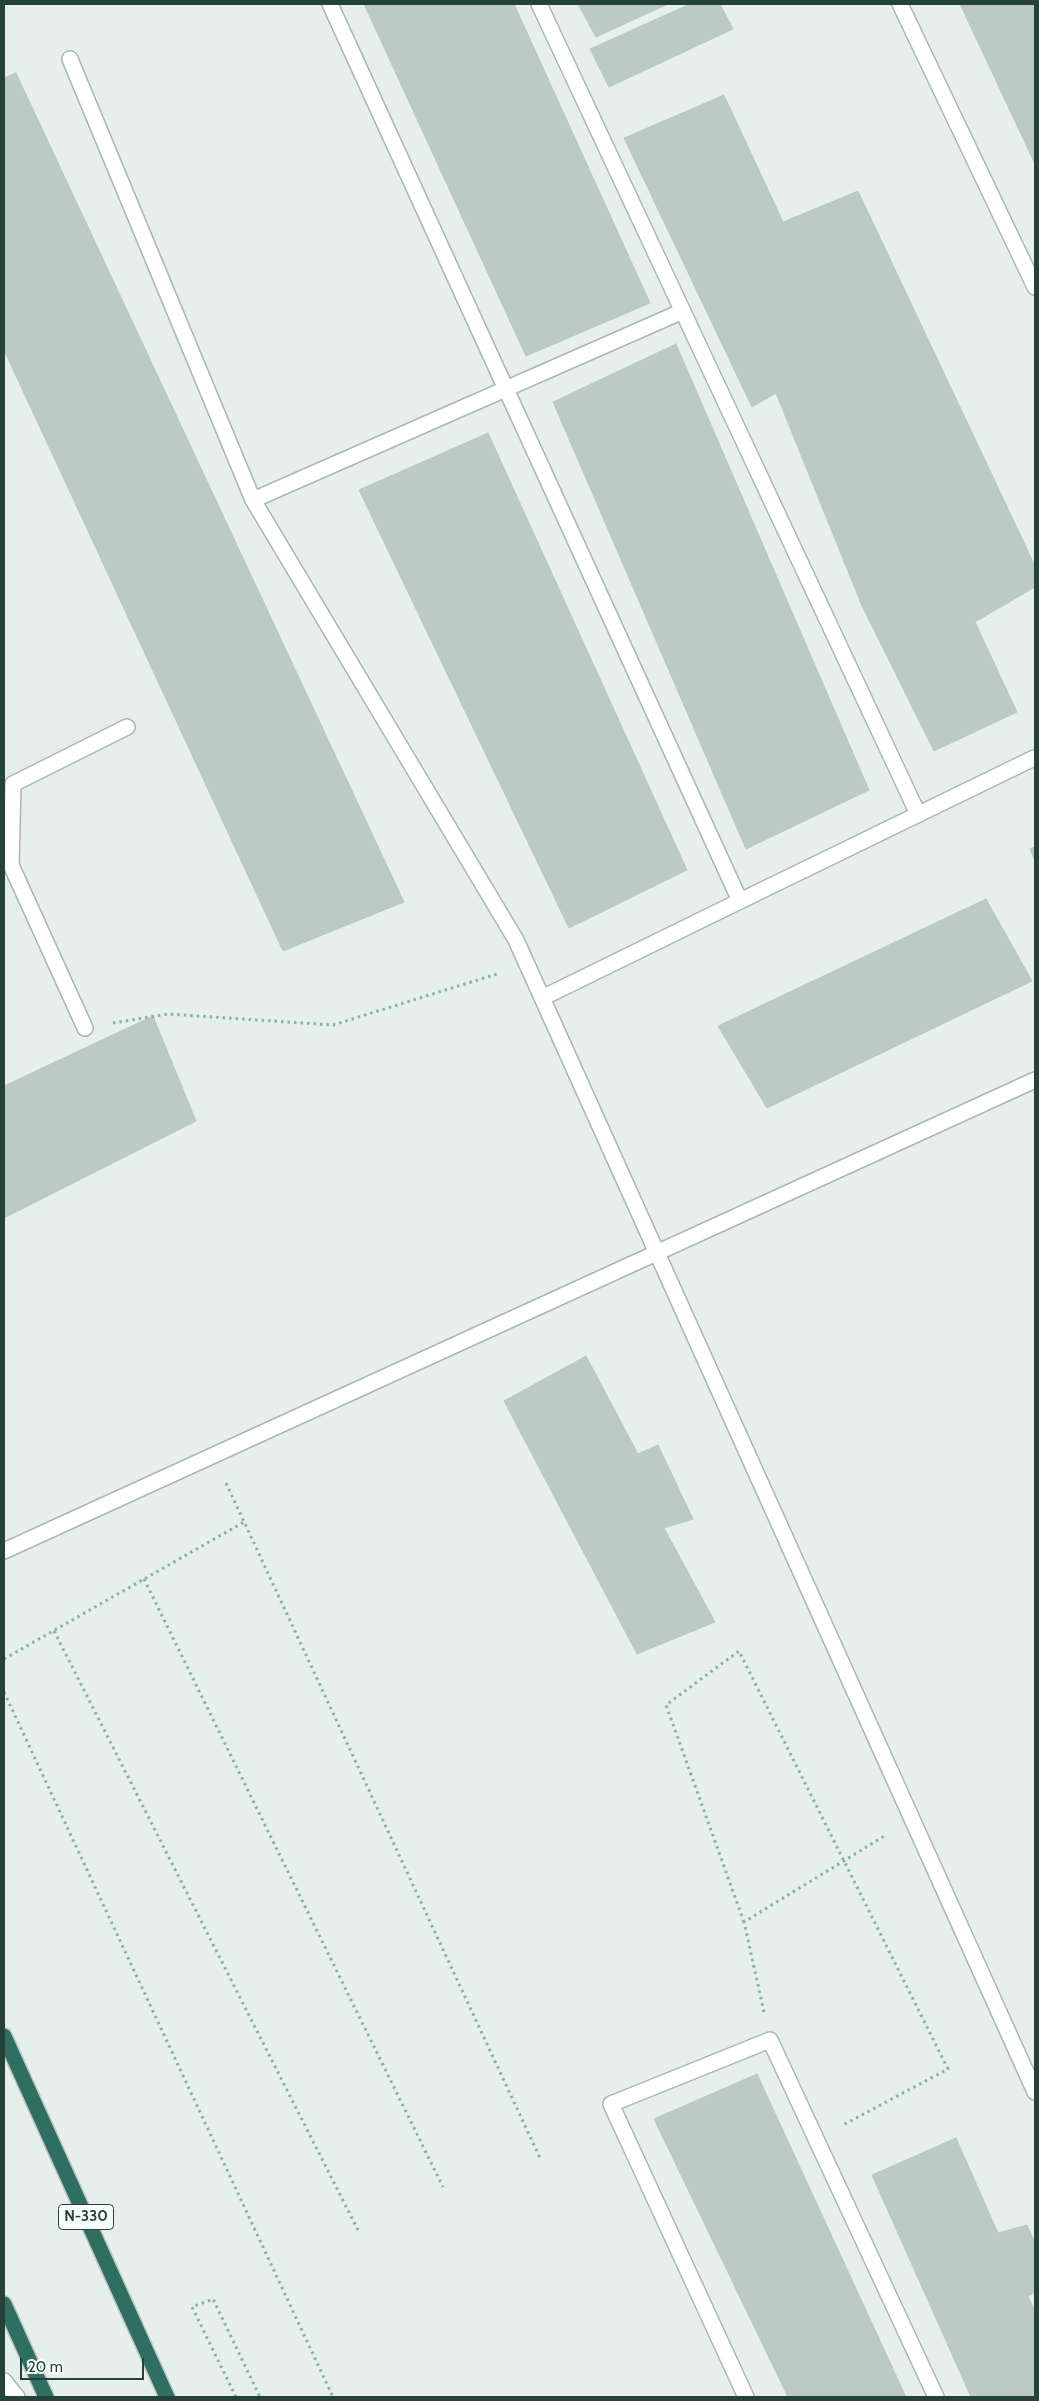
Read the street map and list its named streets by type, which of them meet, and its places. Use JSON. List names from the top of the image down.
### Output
{
  "streets": {
    "highway": ["N-330"]
  },
  "scale_bar": "20 m"
}
